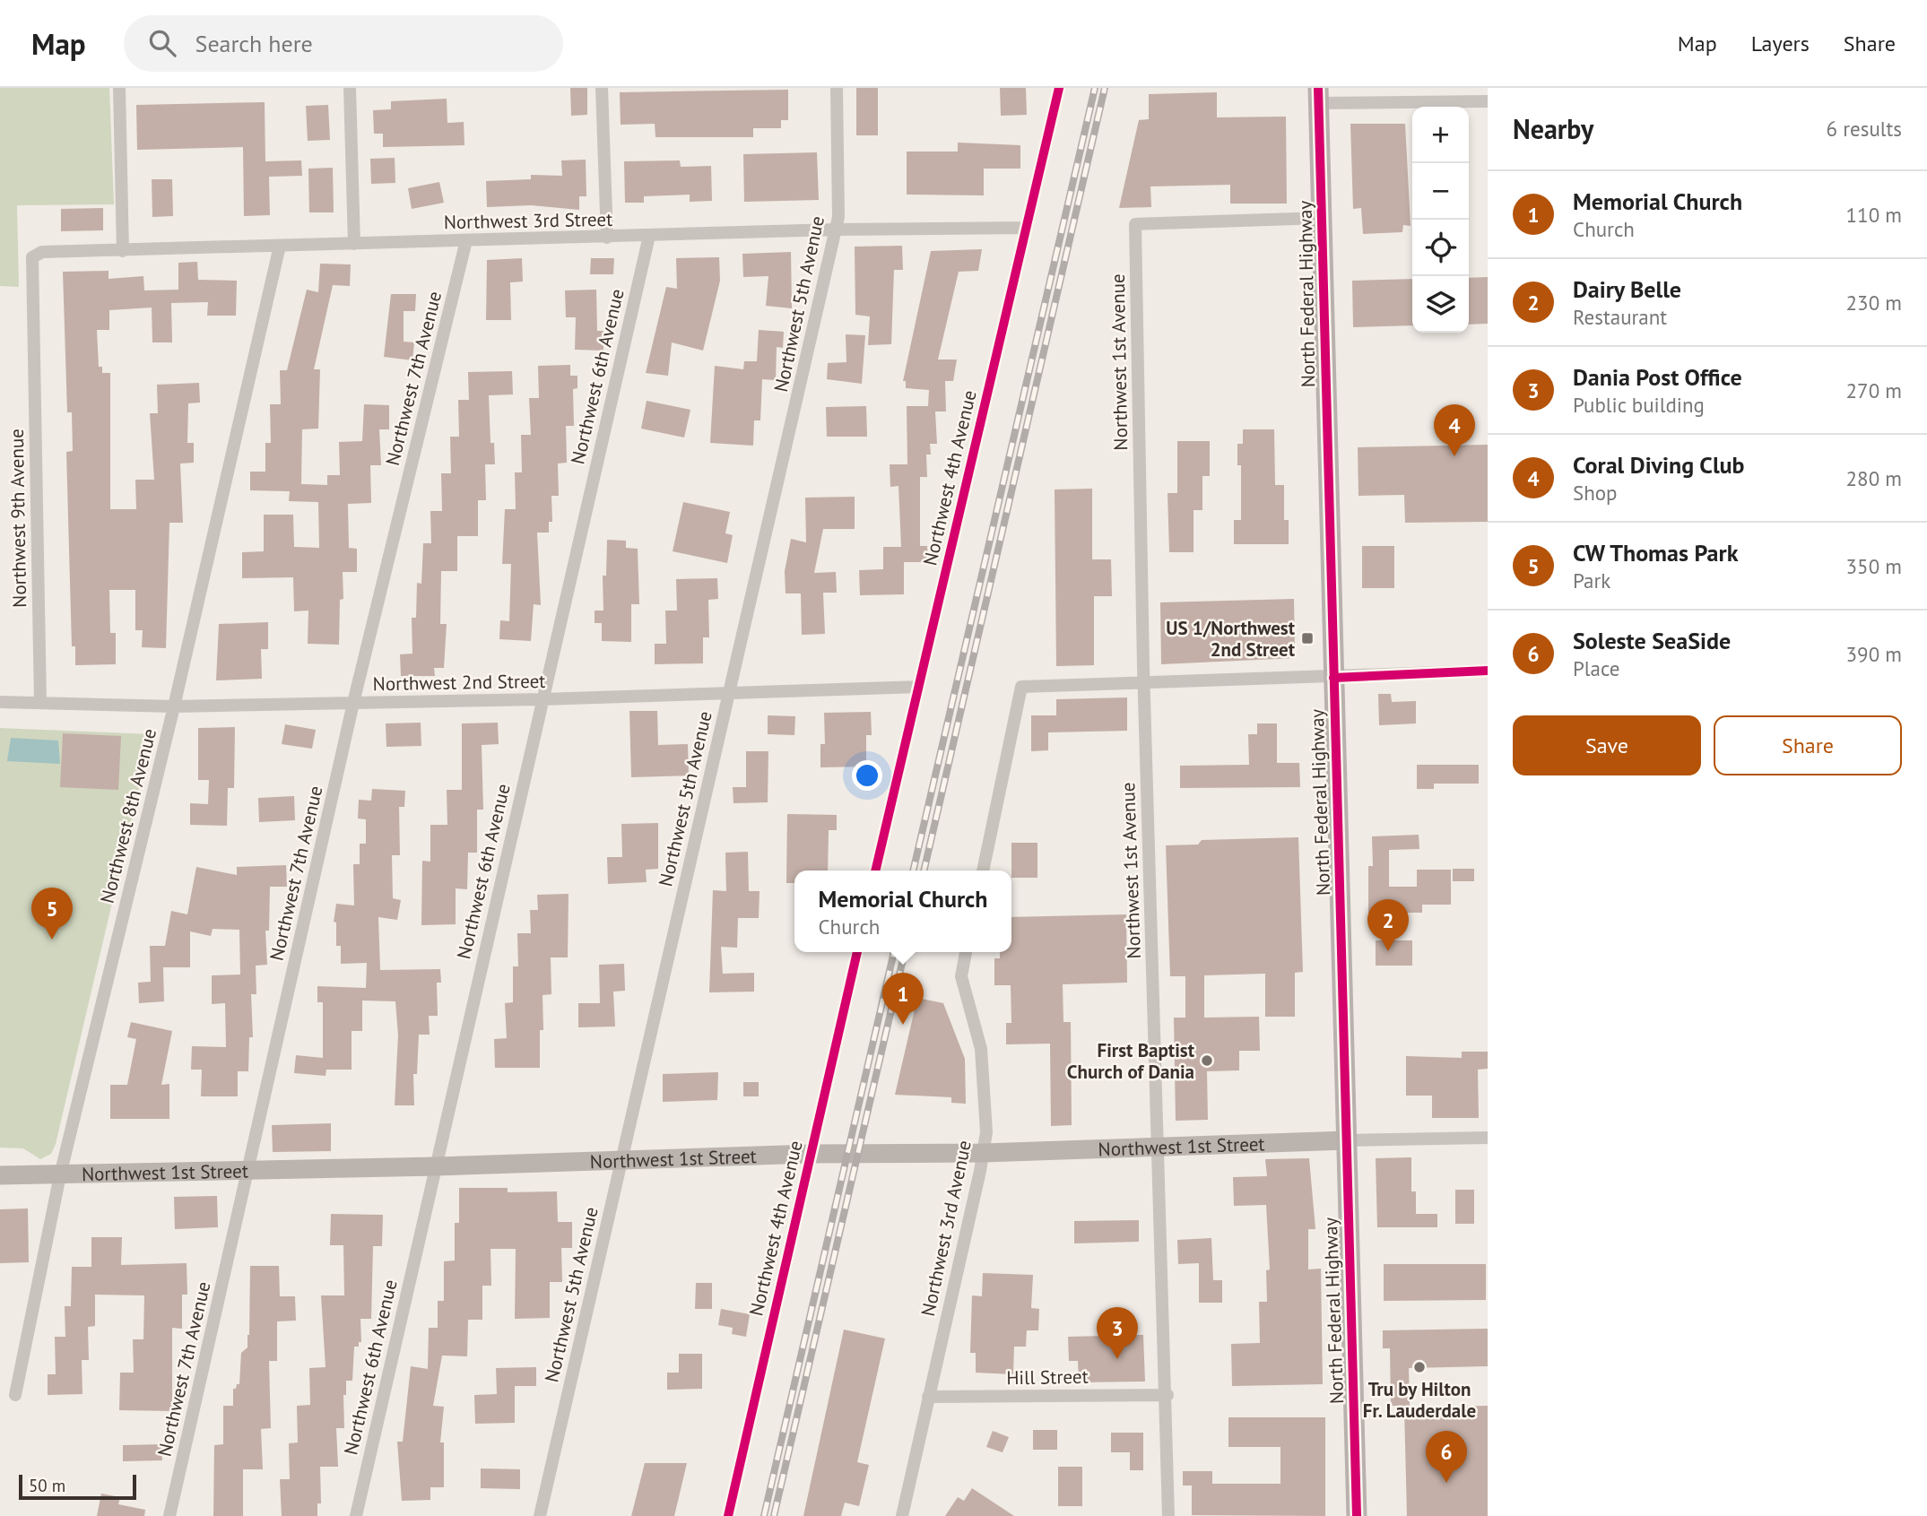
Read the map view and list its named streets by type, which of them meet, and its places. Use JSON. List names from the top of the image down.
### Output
{
  "streets": {
    "main road": ["North Federal Highway"],
    "street": [
      "Northwest 3rd Street",
      "Northwest 5th Avenue",
      "Northwest 1st Avenue",
      "Northwest 6th Avenue",
      "Northwest 7th Avenue",
      "Northwest 4th Avenue",
      "Northwest 9th Avenue",
      "Northwest 2nd Street",
      "Northwest 8th Avenue",
      "Northwest 1st Street",
      "Northwest 3rd Avenue",
      "Hill Street"
    ]
  },
  "crossings": [
    ["Northwest 3rd Street", "Northwest 5th Avenue"],
    ["Northwest 3rd Street", "Northwest 6th Avenue"],
    ["Northwest 3rd Street", "Northwest 7th Avenue"],
    ["Northwest 3rd Street", "Northwest 4th Avenue"],
    ["Northwest 3rd Street", "Northwest 9th Avenue"],
    ["Northwest 3rd Street", "Northwest 8th Avenue"],
    ["North Federal Highway", "Northwest 1st Avenue"],
    ["North Federal Highway", "Northwest 1st Street"],
    ["Northwest 5th Avenue", "Northwest 2nd Street"],
    ["Northwest 5th Avenue", "Northwest 1st Street"],
    ["Northwest 1st Avenue", "Northwest 1st Street"],
    ["Northwest 1st Avenue", "Hill Street"],
    ["Northwest 6th Avenue", "Northwest 2nd Street"],
    ["Northwest 6th Avenue", "Northwest 1st Street"],
    ["Northwest 7th Avenue", "Northwest 2nd Street"],
    ["Northwest 7th Avenue", "Northwest 1st Street"],
    ["Northwest 4th Avenue", "Northwest 2nd Street"],
    ["Northwest 4th Avenue", "Northwest 1st Street"],
    ["Northwest 9th Avenue", "Northwest 2nd Street"],
    ["Northwest 2nd Street", "Northwest 8th Avenue"],
    ["Northwest 8th Avenue", "Northwest 1st Street"],
    ["Northwest 1st Street", "Northwest 3rd Avenue"],
    ["Northwest 3rd Avenue", "Hill Street"]
  ],
  "places": {
    "transit": ["US 1/Northwest 2nd Street"],
    "other": ["First Baptist Church of Dania", "Tru by Hilton Fr. Lauderdale"]
  },
  "scale_bar": "50 m",
  "page": {
    "header": "Map",
    "search": "Search here",
    "nav": ["Map", "Layers", "Share"],
    "heading": ["Nearby", "6 results"],
    "map_buttons": ["+", "−"],
    "list": [
      {
        "mark": "1",
        "name": "Memorial Church",
        "note": "Church",
        "value": "110 m"
      },
      {
        "mark": "2",
        "name": "Dairy Belle",
        "note": "Restaurant",
        "value": "230 m"
      },
      {
        "mark": "3",
        "name": "Dania Post Office",
        "note": "Public building",
        "value": "270 m"
      },
      {
        "mark": "4",
        "name": "Coral Diving Club",
        "note": "Shop",
        "value": "280 m"
      },
      {
        "mark": "5",
        "name": "CW Thomas Park",
        "note": "Park",
        "value": "350 m"
      },
      {
        "mark": "6",
        "name": "Soleste SeaSide",
        "note": "Place",
        "value": "390 m"
      }
    ],
    "pins": [
      "4",
      "5",
      "2",
      "1",
      "3",
      "6"
    ],
    "buttons": ["Save", "Share"],
    "popup": ["Memorial Church", "Church"],
    "scale": "50 m"
  }
}
